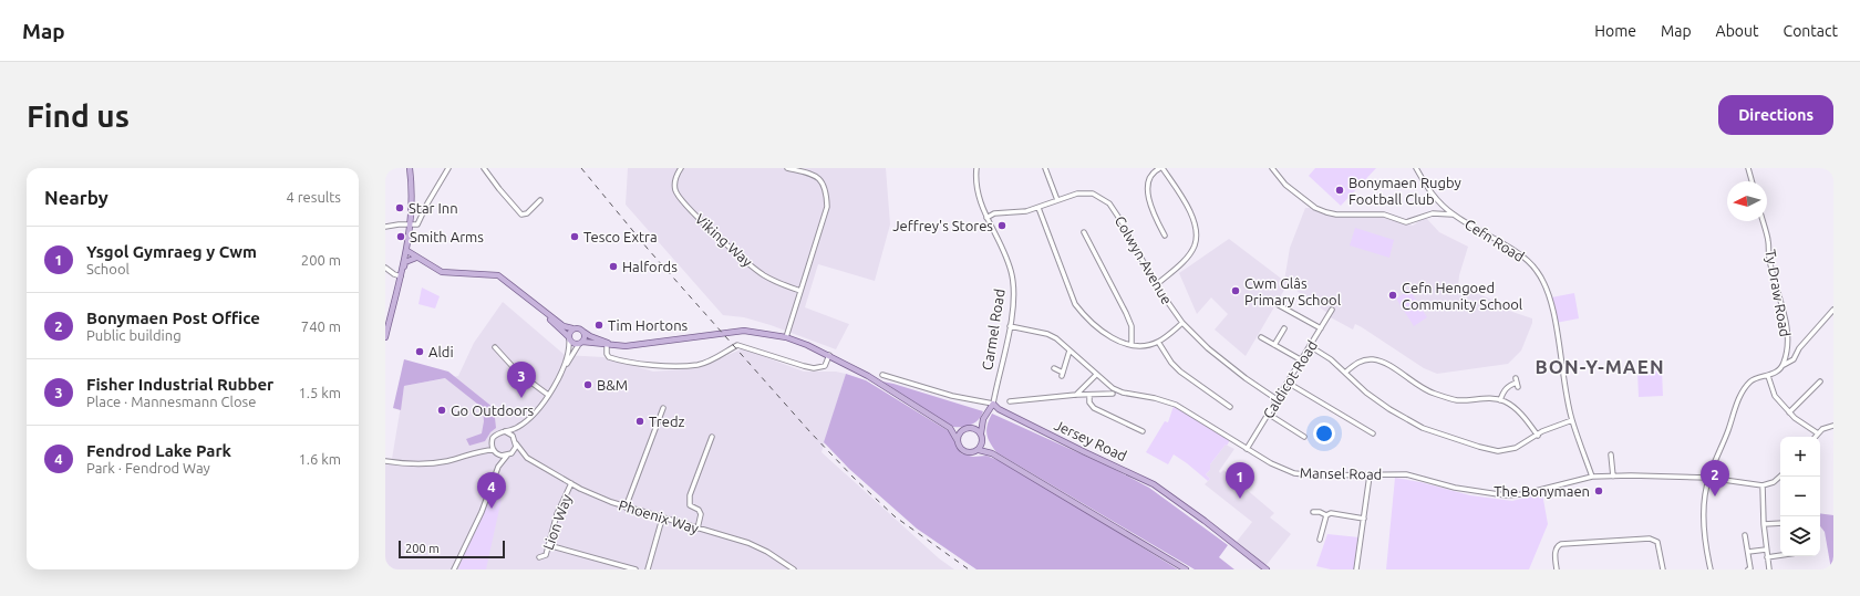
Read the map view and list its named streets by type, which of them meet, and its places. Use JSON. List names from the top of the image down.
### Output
{
  "streets": {
    "main road": ["Carmel Road", "Jersey Road"],
    "street": [
      "Viking Way",
      "Cefn Road",
      "Colwyn Avenue",
      "Ty Draw Road",
      "Caldicot Road",
      "Mansel Road",
      "Phoenix Way",
      "Lion Way"
    ]
  },
  "crossings": [
    ["Cefn Road", "Mansel Road"],
    ["Colwyn Avenue", "Carmel Road"],
    ["Colwyn Avenue", "Caldicot Road"],
    ["Carmel Road", "Jersey Road"],
    ["Carmel Road", "Mansel Road"],
    ["Caldicot Road", "Mansel Road"],
    ["Phoenix Way", "Lion Way"]
  ],
  "districts": ["BON-Y-MAEN"],
  "places": [
    "Bonymaen Rugby Football Club",
    "Star Inn",
    "Jeffrey's Stores",
    "Smith Arms",
    "Tesco Extra",
    "Halfords",
    "Cwm Glâs Primary School",
    "Cefn Hengoed Community School",
    "Tim Hortons",
    "Aldi",
    "B&M",
    "Go Outdoors",
    "Tredz",
    "The Bonymaen"
  ],
  "scale_bar": "200 m",
  "north": "left",
  "page": {
    "header": "Map",
    "nav": [
      "Home",
      "Map",
      "About",
      "Contact"
    ],
    "buttons": "Directions",
    "title": "Find us",
    "heading": ["Nearby", "4 results"],
    "list": [
      {
        "mark": "1",
        "name": "Ysgol Gymraeg y Cwm",
        "note": "School",
        "value": "200 m"
      },
      {
        "mark": "2",
        "name": "Bonymaen Post Office",
        "note": "Public building",
        "value": "740 m"
      },
      {
        "mark": "3",
        "name": "Fisher Industrial Rubber",
        "note": "Place · Mannesmann Close",
        "value": "1.5 km"
      },
      {
        "mark": "4",
        "name": "Fendrod Lake Park",
        "note": "Park · Fendrod Way",
        "value": "1.6 km"
      }
    ],
    "pins": [
      "3",
      "2",
      "1",
      "4"
    ],
    "map_buttons": ["+", "−"],
    "scale": "200 m"
  }
}
